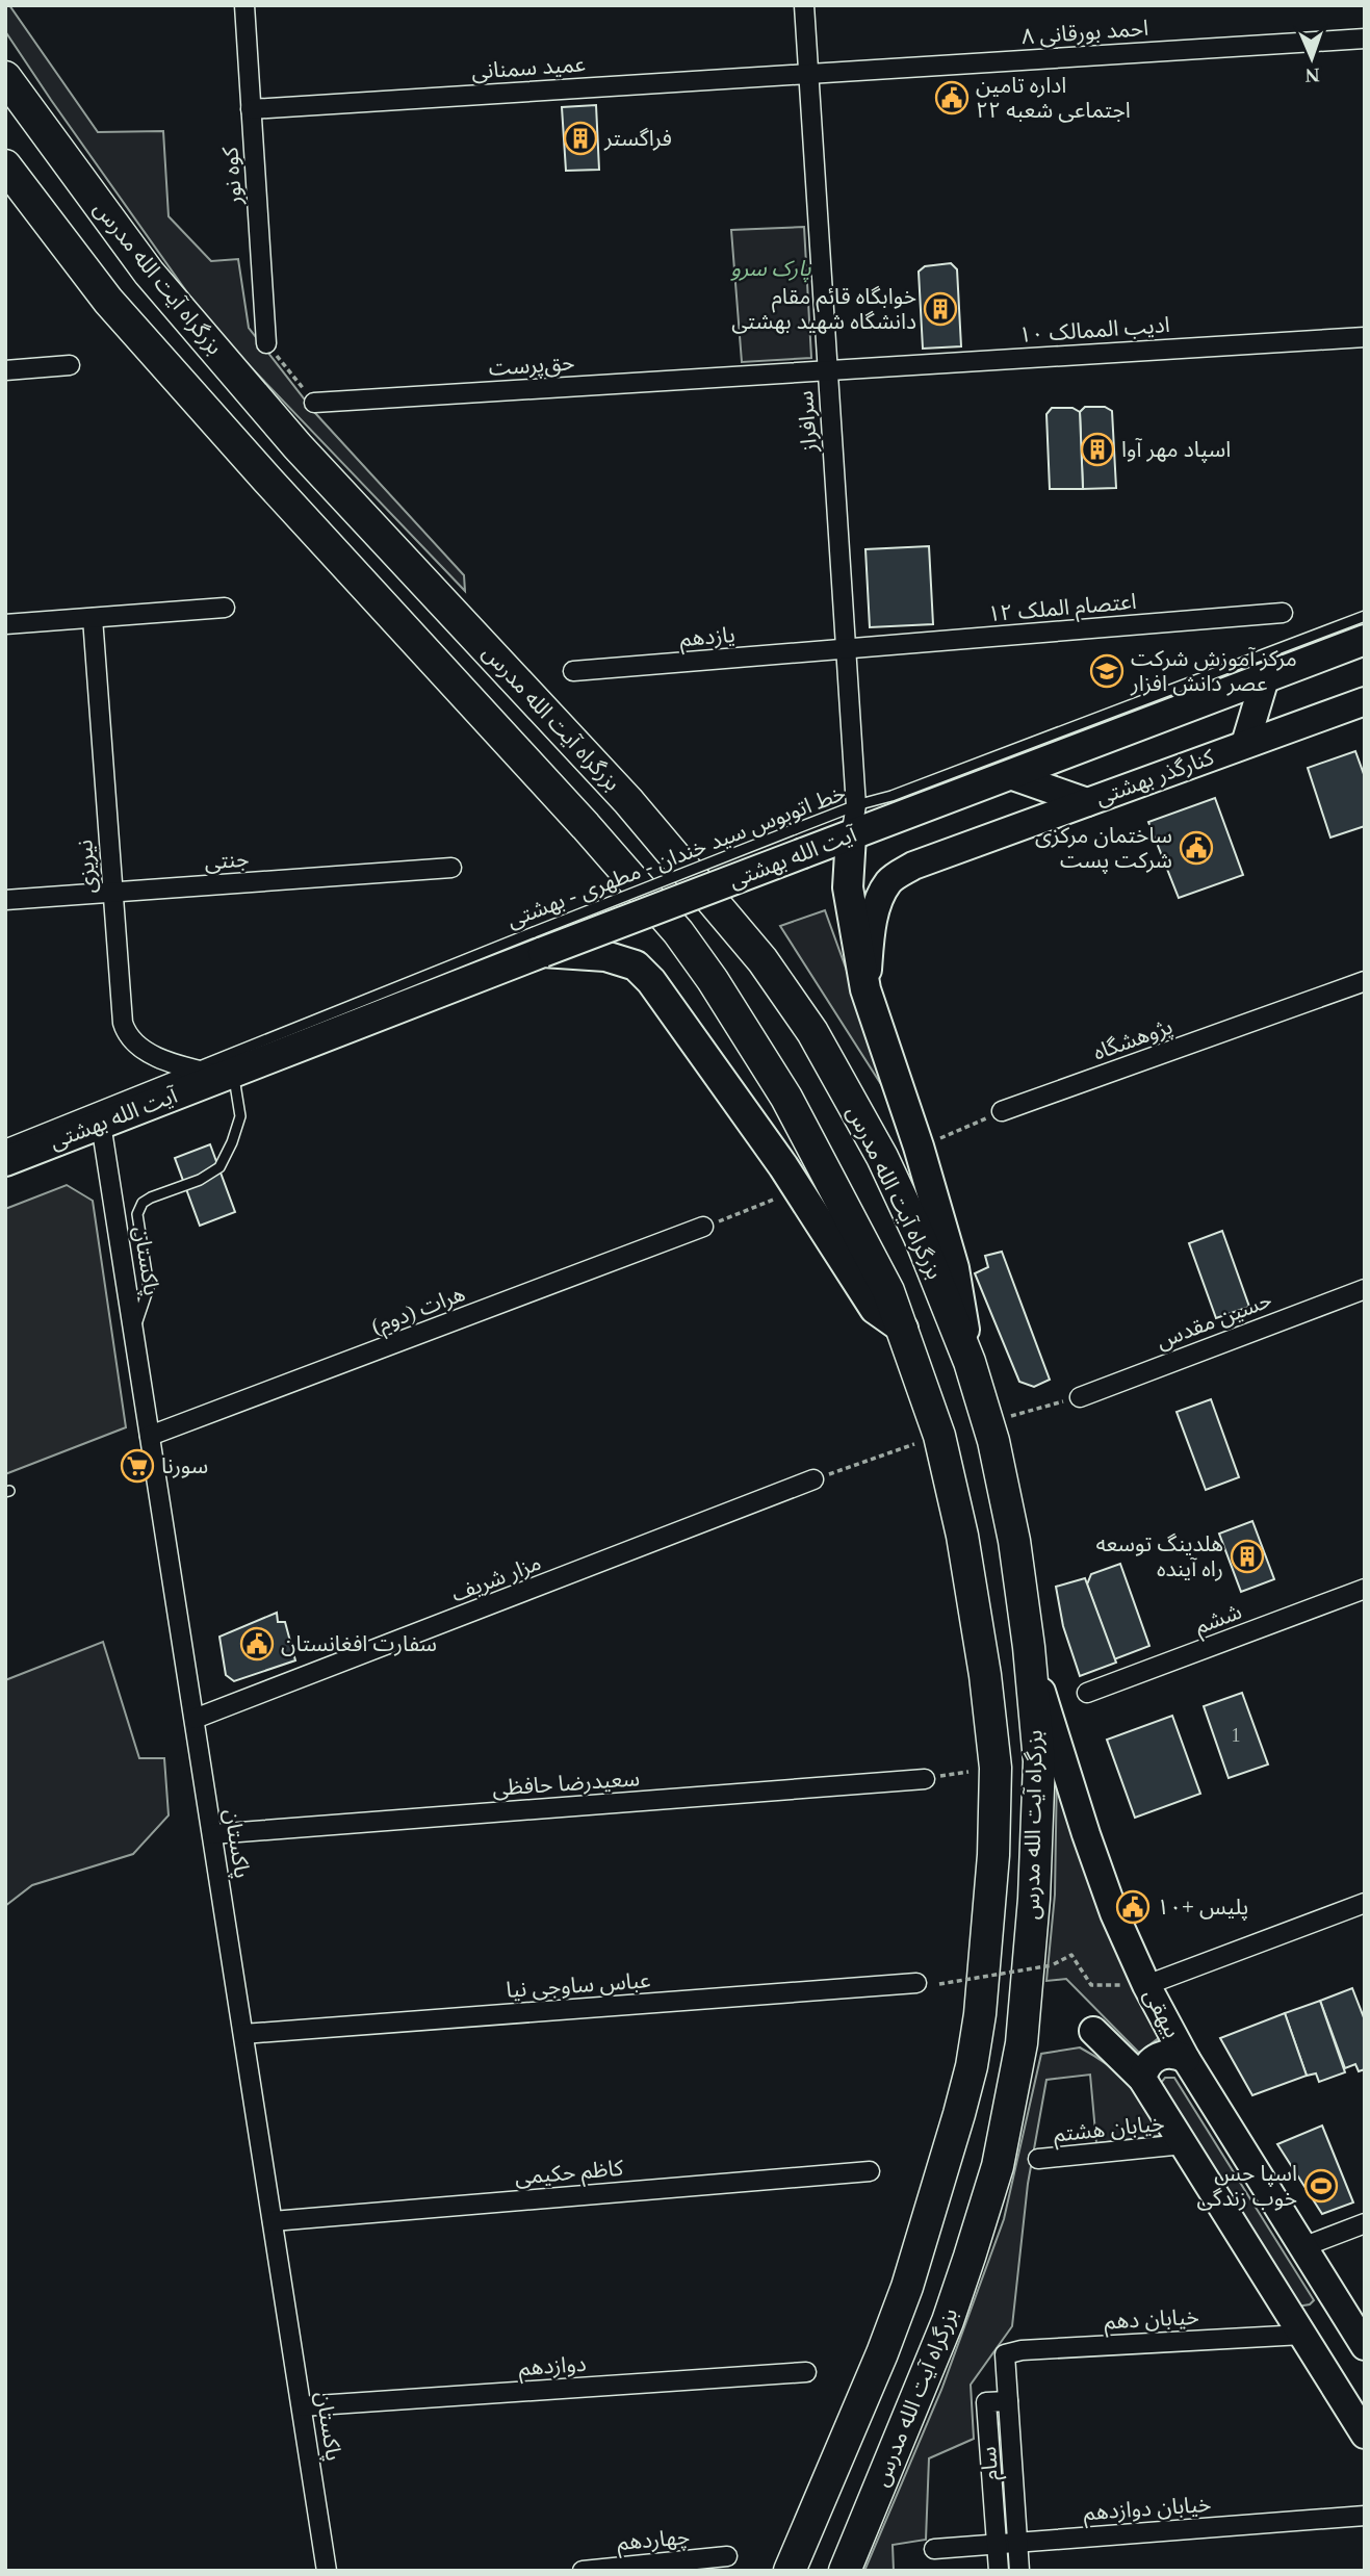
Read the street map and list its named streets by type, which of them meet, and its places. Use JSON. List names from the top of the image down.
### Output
{
  "streets": {
    "highway": ["بزرگراه آیت الله مدرس"],
    "main road": ["کنارگذر بهشتی", "آیت الله بهشتی", "بیهقی"],
    "street": [
      "احمد بورقانی ۸",
      "عمید سمنانی",
      "کوه نور",
      "ادیب الممالک ۱۰",
      "حق‌پرست",
      "سرافراز",
      "اعتصام الملک ۱۲",
      "یازدهم",
      "جنتی",
      "نیریزی",
      "پژوهشگاه",
      "پاکستان",
      "هرات (دوم)",
      "حسین مقدس",
      "مزار شریف",
      "ششم",
      "سعیدرضا حافظی",
      "عباس ساوجی نیا",
      "خیابان هشتم",
      "کاظم حکیمی",
      "خیابان دهم",
      "دوازدهم",
      "سام",
      "خیابان دوازدهم",
      "چهاردهم"
    ],
    "lane": ["خط اتوبوس سید خندان - مطهری - بهشتی"]
  },
  "crossings": [
    ["احمد بورقانی ۸", "عمید سمنانی"],
    ["احمد بورقانی ۸", "سرافراز"],
    ["عمید سمنانی", "کوه نور"],
    ["عمید سمنانی", "سرافراز"],
    ["بزرگراه آیت الله مدرس", "بیهقی"],
    ["ادیب الممالک ۱۰", "حق‌پرست"],
    ["ادیب الممالک ۱۰", "سرافراز"],
    ["حق‌پرست", "سرافراز"],
    ["سرافراز", "اعتصام الملک ۱۲"],
    ["سرافراز", "یازدهم"],
    ["سرافراز", "خط اتوبوس سید خندان - مطهری - بهشتی"],
    ["سرافراز", "آیت الله بهشتی"],
    ["اعتصام الملک ۱۲", "یازدهم"],
    ["خط اتوبوس سید خندان - مطهری - بهشتی", "آیت الله بهشتی"],
    ["خط اتوبوس سید خندان - مطهری - بهشتی", "نیریزی"],
    ["آیت الله بهشتی", "نیریزی"],
    ["آیت الله بهشتی", "پاکستان"],
    ["جنتی", "نیریزی"],
    ["پاکستان", "هرات (دوم)"],
    ["پاکستان", "مزار شریف"],
    ["پاکستان", "سعیدرضا حافظی"],
    ["پاکستان", "عباس ساوجی نیا"],
    ["پاکستان", "کاظم حکیمی"],
    ["پاکستان", "دوازدهم"],
    ["خیابان دهم", "سام"],
    ["سام", "خیابان دوازدهم"]
  ],
  "parks": ["پارک سرو"],
  "places": {
    "public building": [
      "اداره تامین اجتماعی شعبه ۲۲",
      "ساختمان مرکزی شرکت پست",
      "سفارت افغانستان",
      "پلیس +۱٠"
    ],
    "building": [
      "فراگستر",
      "خوابگاه قائم مقام دانشگاه شهید بهشتی",
      "اسپاد مهر آوا",
      "هلدینگ توسعه راه آینده"
    ],
    "school or university": ["مرکز آموزش شرکت عصر دانش افزار"],
    "supermarket": ["سورنا"],
    "sports": ["اسپا حس خوب زندگی"]
  },
  "house_numbers": ["1"],
  "north": "bottom"
}
